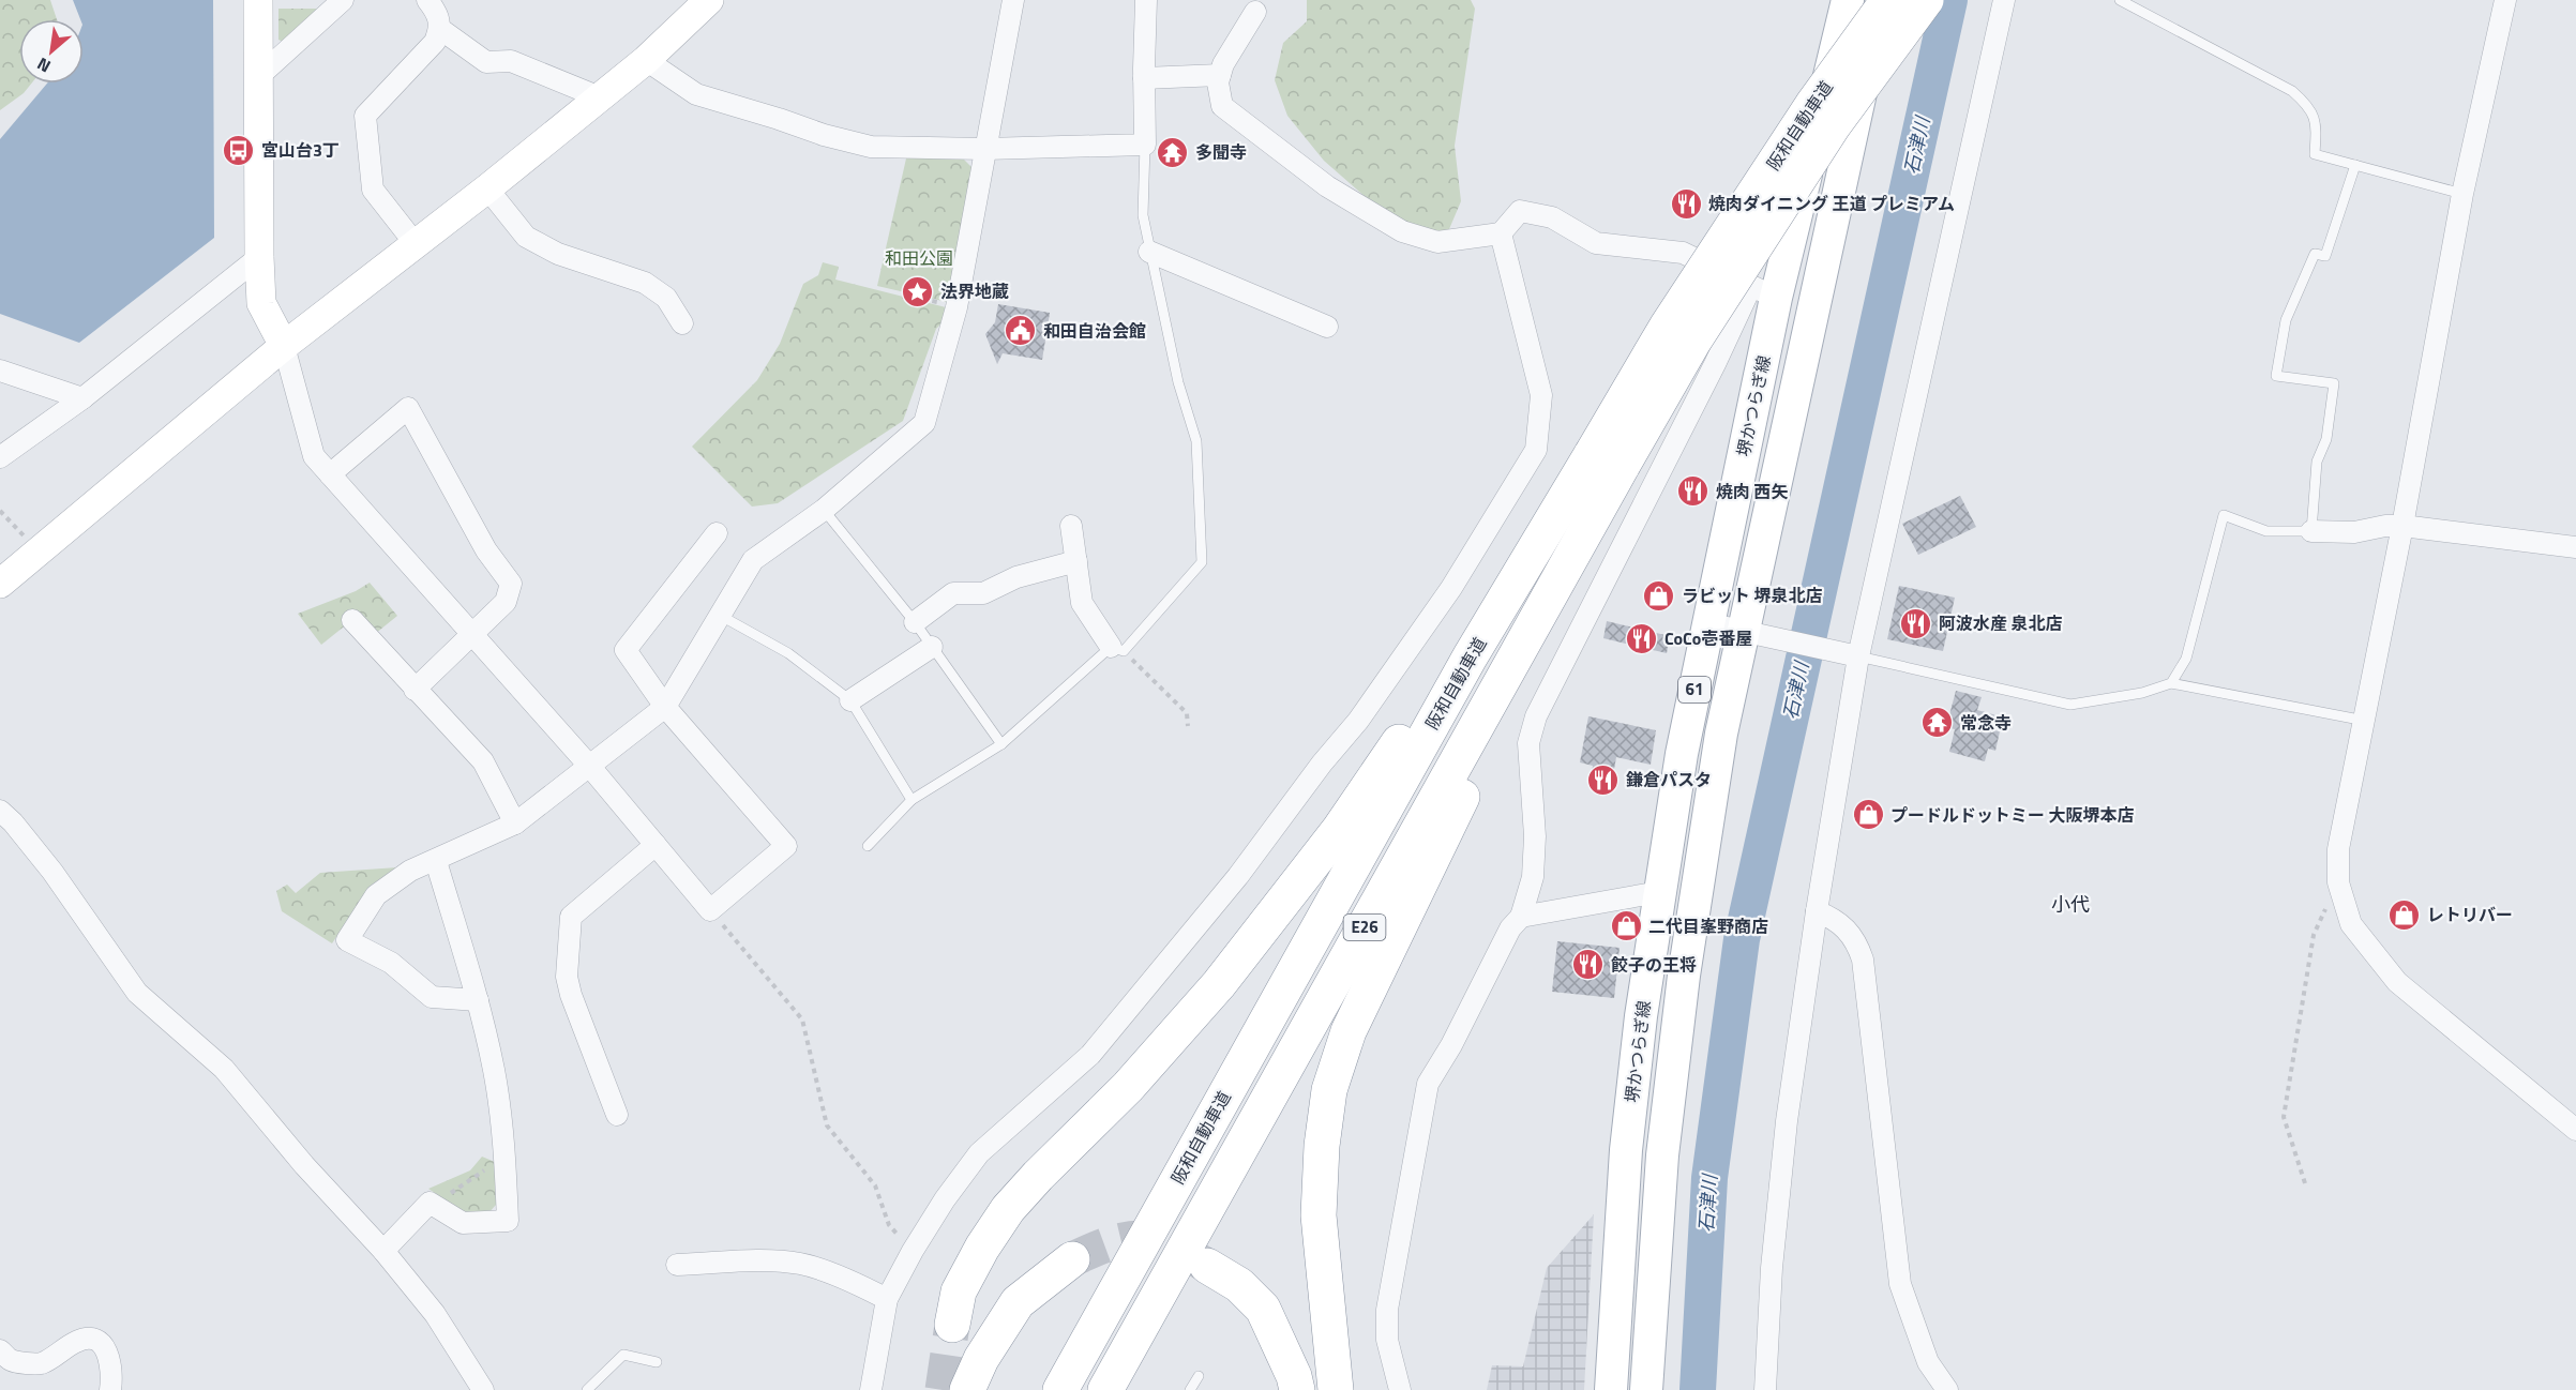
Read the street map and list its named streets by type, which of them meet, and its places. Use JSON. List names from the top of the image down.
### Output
{
  "streets": {
    "highway": ["阪和自動車道", "E26"],
    "main road": ["堺かつらぎ線", "61"]
  },
  "districts": ["小代"],
  "water": ["石津川"],
  "parks": ["和田公園"],
  "places": {
    "bus stop": ["宮山台3丁"],
    "temple": ["多聞寺", "常念寺"],
    "restaurant": [
      "焼肉ダイニング 王道 プレミアム",
      "焼肉 西矢",
      "阿波水産 泉北店",
      "CoCo壱番屋",
      "鎌倉パスタ",
      "餃子の王将"
    ],
    "place": ["法界地蔵"],
    "public building": ["和田自治会館"],
    "shop": [
      "ラビット 堺泉北店",
      "プードルドットミー 大阪堺本店",
      "レトリバー",
      "二代目峯野商店"
    ]
  },
  "north": "bottom left"
}
